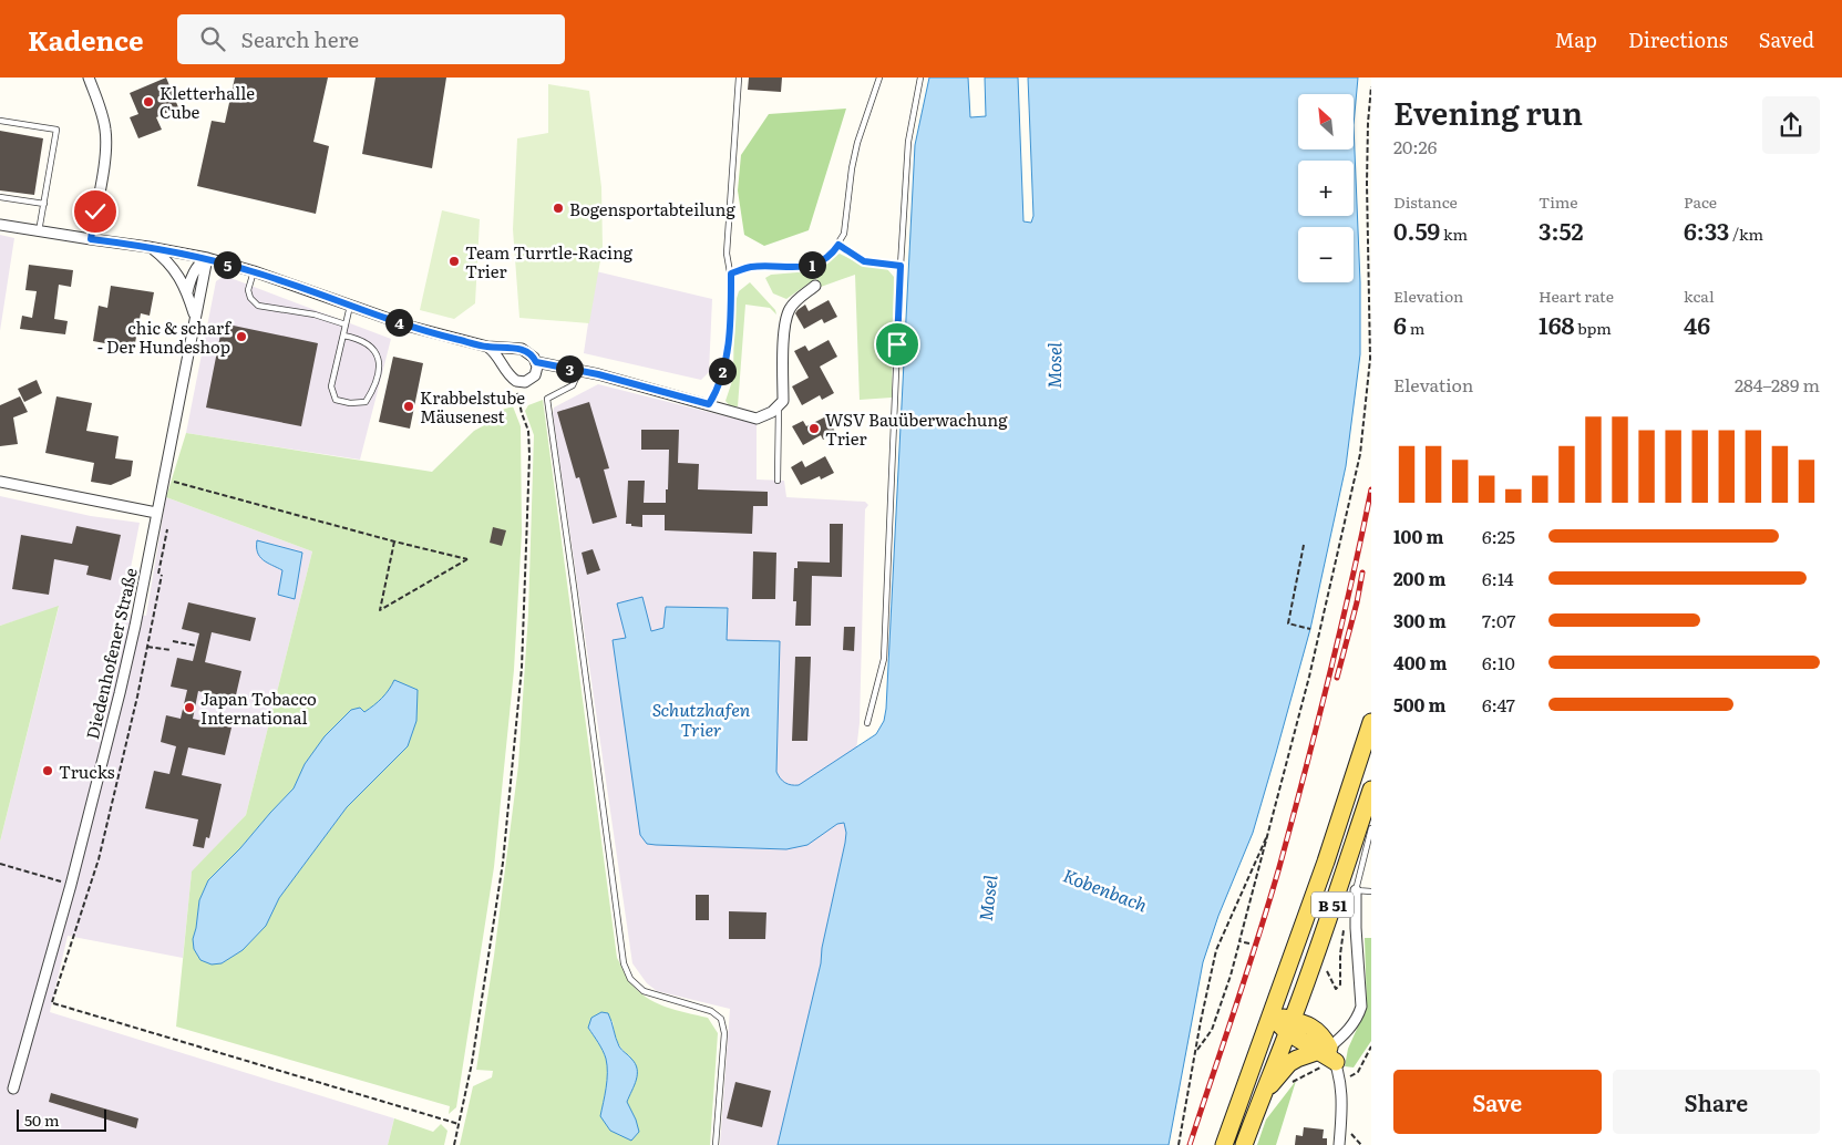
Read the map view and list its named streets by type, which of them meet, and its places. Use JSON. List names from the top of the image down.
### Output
{
  "streets": {
    "main road": ["B 51"],
    "street": ["Diedenhofener Straße"]
  },
  "water": ["Mosel", "Schutzhafen Trier", "Kobenbach"],
  "places": [
    "Kletterhalle Cube",
    "Bogensportabteilung",
    "Team Turrtle-Racing Trier",
    "chic & scharf - Der Hundeshop",
    "Krabbelstube Mäusenest",
    "WSV Bauüberwachung Trier",
    "Japan Tobacco International",
    "Trucks"
  ],
  "scale_bar": "50 m",
  "north": "top left",
  "page": {
    "header": "Kadence",
    "search": "Search here",
    "nav": ["Map", "Directions", "Saved"],
    "heading": ["Evening run", "20:26"],
    "map_buttons": ["+", "−"],
    "stats": [
      ["Distance", "0.59 km"],
      ["Time", "3:52"],
      ["Pace", "6:33 /km"],
      ["Elevation", "6 m"],
      ["Heart rate", "168 bpm"],
      ["kcal", "46"]
    ],
    "pins": [
      "1",
      "5",
      "4",
      "3",
      "2"
    ],
    "chart": ["Elevation", "284–289 m"],
    "list": [
      {
        "name": "100 m",
        "note": "6:25"
      },
      {
        "name": "200 m",
        "note": "6:14"
      },
      {
        "name": "300 m",
        "note": "7:07"
      },
      {
        "name": "400 m",
        "note": "6:10"
      },
      {
        "name": "500 m",
        "note": "6:47"
      }
    ],
    "buttons": ["Save", "Share"],
    "scale": "50 m"
  }
}
